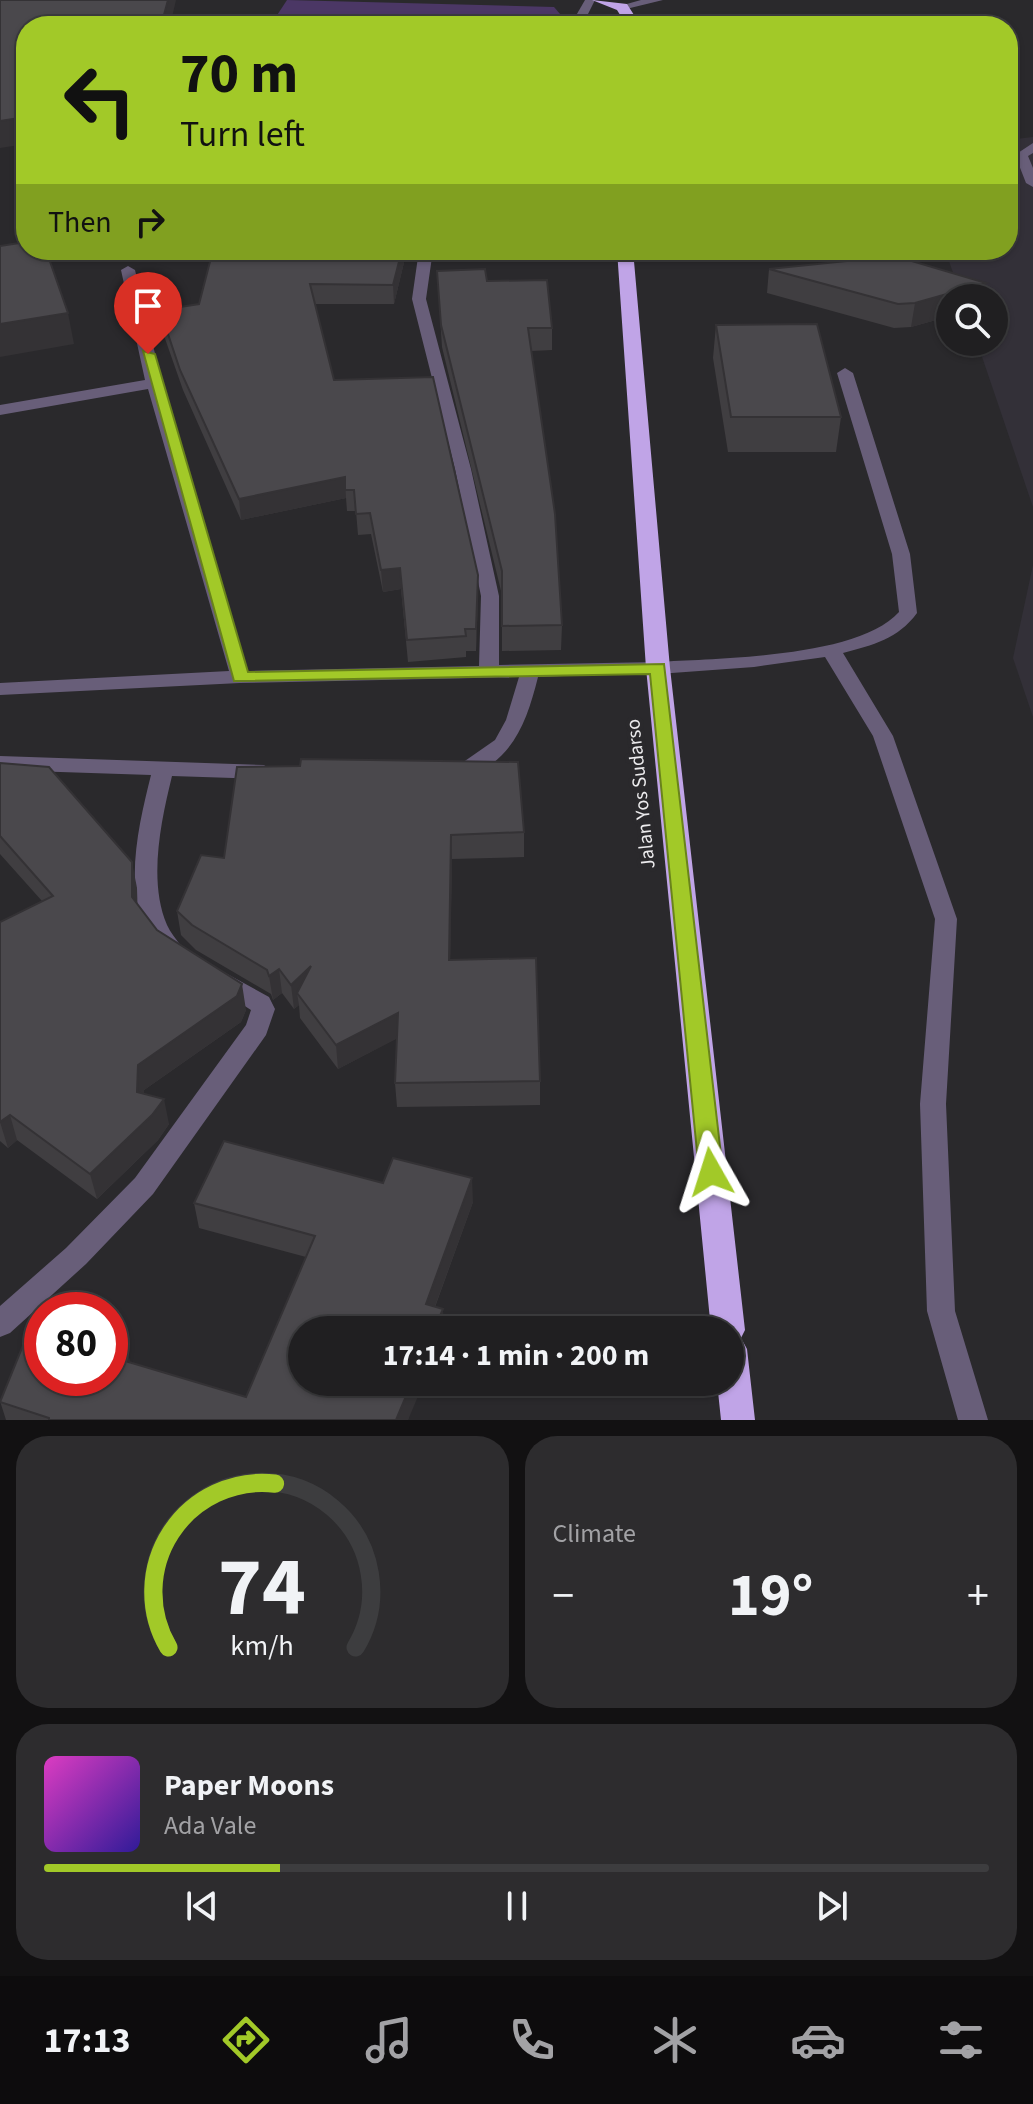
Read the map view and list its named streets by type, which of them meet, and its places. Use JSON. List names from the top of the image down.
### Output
{
  "streets": {
    "highway": ["Jalan Yos Sudarso"]
  },
  "page": {
    "turn": ["70 m", "Turn left"],
    "then": "Then",
    "limit": "80",
    "trip": "17:14 · 1 min · 200 m",
    "tile": "Climate",
    "heat": ["−", "19°", "+"],
    "song": ["Paper Moons", "Ada Vale"],
    "tabs": "17:13",
    "gauge": ["74", "km/h"]
  }
}
